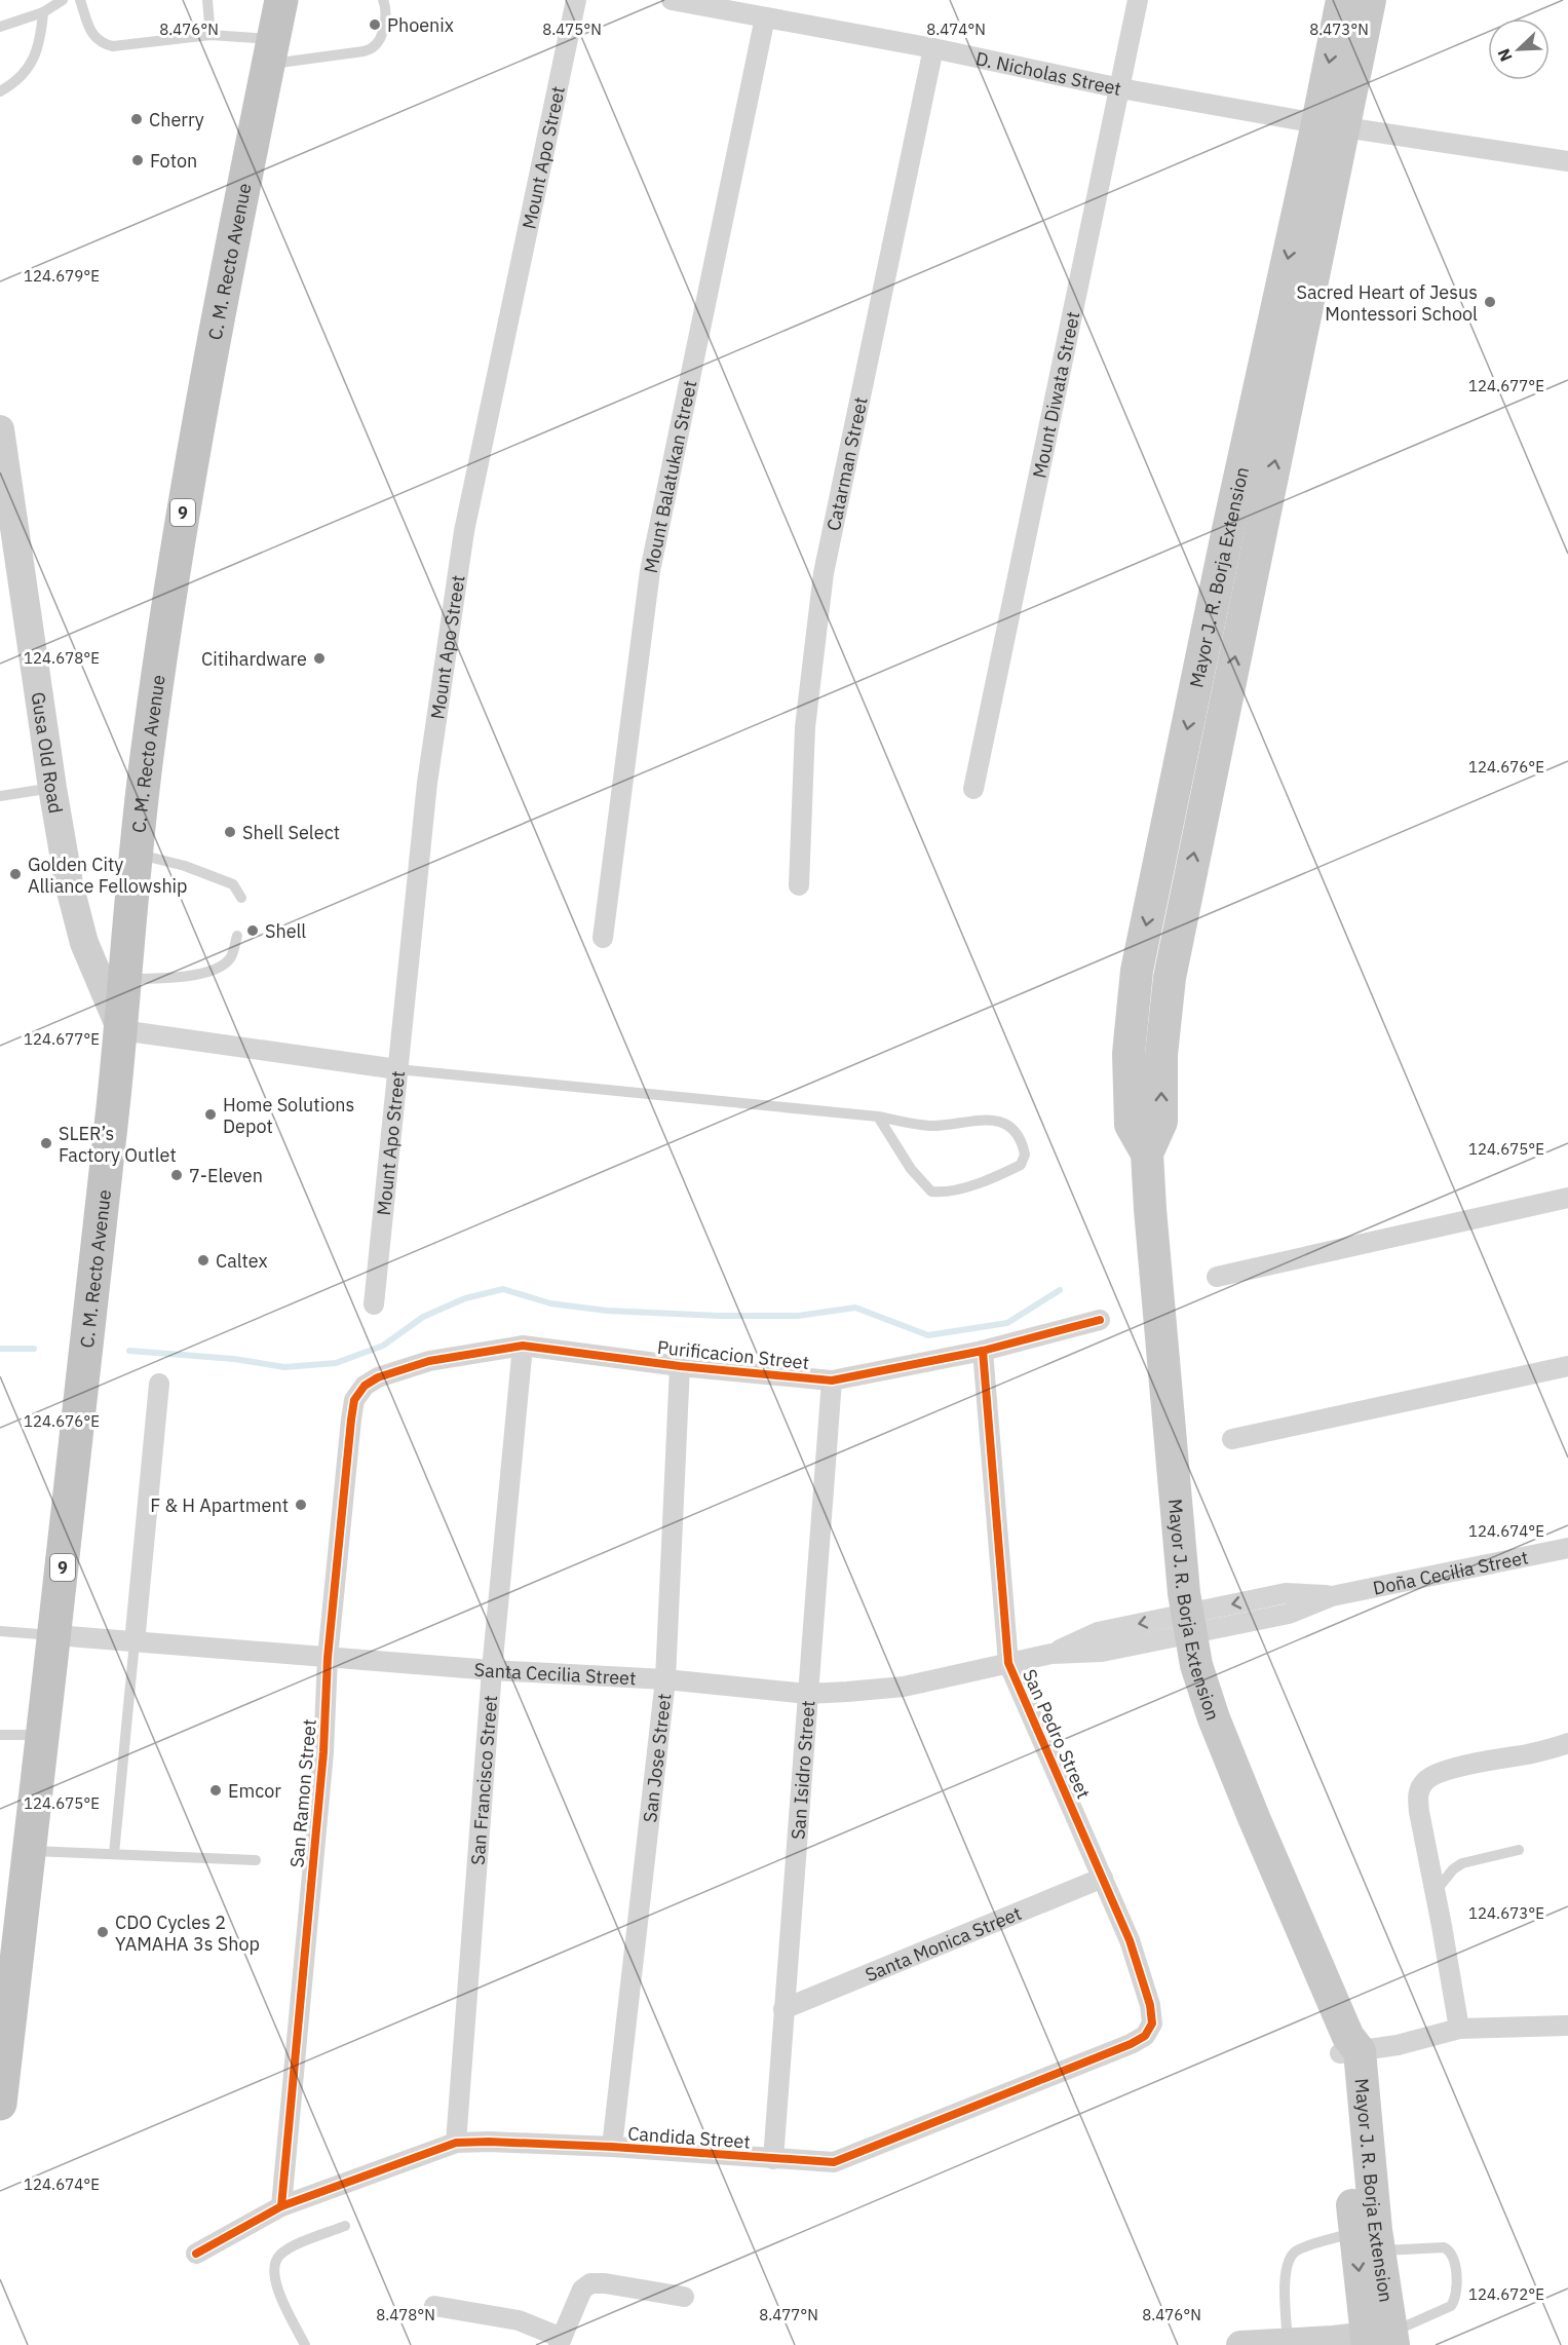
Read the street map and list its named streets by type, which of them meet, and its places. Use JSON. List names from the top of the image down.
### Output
{
  "streets": {
    "highway": ["C. M. Recto Avenue", "9"],
    "main road": ["Mayor J. R. Borja Extension"],
    "street": [
      "D. Nicholas Street",
      "Mount Apo Street",
      "Mount Diwata Street",
      "Catarman Street",
      "Mount Balatukan Street",
      "Gusa Old Road",
      "Purificacion Street",
      "Doña Cecilia Street",
      "Santa Cecilia Street",
      "San Pedro Street",
      "San Jose Street",
      "San Isidro Street",
      "San Francisco Street",
      "San Ramon Street",
      "Santa Monica Street",
      "Candida Street"
    ]
  },
  "crossings": [
    ["D. Nicholas Street", "Mount Diwata Street"],
    ["D. Nicholas Street", "Catarman Street"],
    ["D. Nicholas Street", "Mount Balatukan Street"],
    ["D. Nicholas Street", "Mayor J. R. Borja Extension"],
    ["C. M. Recto Avenue", "Gusa Old Road"],
    ["C. M. Recto Avenue", "Santa Cecilia Street"],
    ["Mayor J. R. Borja Extension", "Doña Cecilia Street"],
    ["Mayor J. R. Borja Extension", "Santa Cecilia Street"],
    ["Purificacion Street", "San Pedro Street"],
    ["Purificacion Street", "San Jose Street"],
    ["Purificacion Street", "San Isidro Street"],
    ["Purificacion Street", "San Francisco Street"],
    ["Purificacion Street", "San Ramon Street"],
    ["Doña Cecilia Street", "Santa Cecilia Street"],
    ["Santa Cecilia Street", "San Pedro Street"],
    ["Santa Cecilia Street", "San Jose Street"],
    ["Santa Cecilia Street", "San Isidro Street"],
    ["Santa Cecilia Street", "San Francisco Street"],
    ["Santa Cecilia Street", "San Ramon Street"],
    ["San Pedro Street", "Santa Monica Street"],
    ["San Pedro Street", "Candida Street"],
    ["San Jose Street", "Candida Street"],
    ["San Isidro Street", "Santa Monica Street"],
    ["San Isidro Street", "Candida Street"],
    ["San Francisco Street", "Candida Street"],
    ["San Ramon Street", "Candida Street"]
  ],
  "places": [
    "Phoenix",
    "Cherry",
    "Foton",
    "Sacred Heart of Jesus Montessori School",
    "Citihardware",
    "Shell Select",
    "Golden City Alliance Fellowship",
    "Shell",
    "Home Solutions Depot",
    "SLER’s Factory Outlet",
    "7-Eleven",
    "Caltex",
    "F & H Apartment",
    "Emcor",
    "CDO Cycles 2 YAMAHA 3s Shop"
  ],
  "north": "bottom left",
  "coordinates": [
    "8.476°N",
    "8.475°N",
    "8.474°N",
    "8.473°N",
    "124.679°E",
    "124.677°E",
    "124.678°E",
    "124.676°E",
    "124.675°E",
    "124.674°E",
    "124.673°E",
    "124.672°E",
    "8.478°N",
    "8.477°N"
  ]
}
